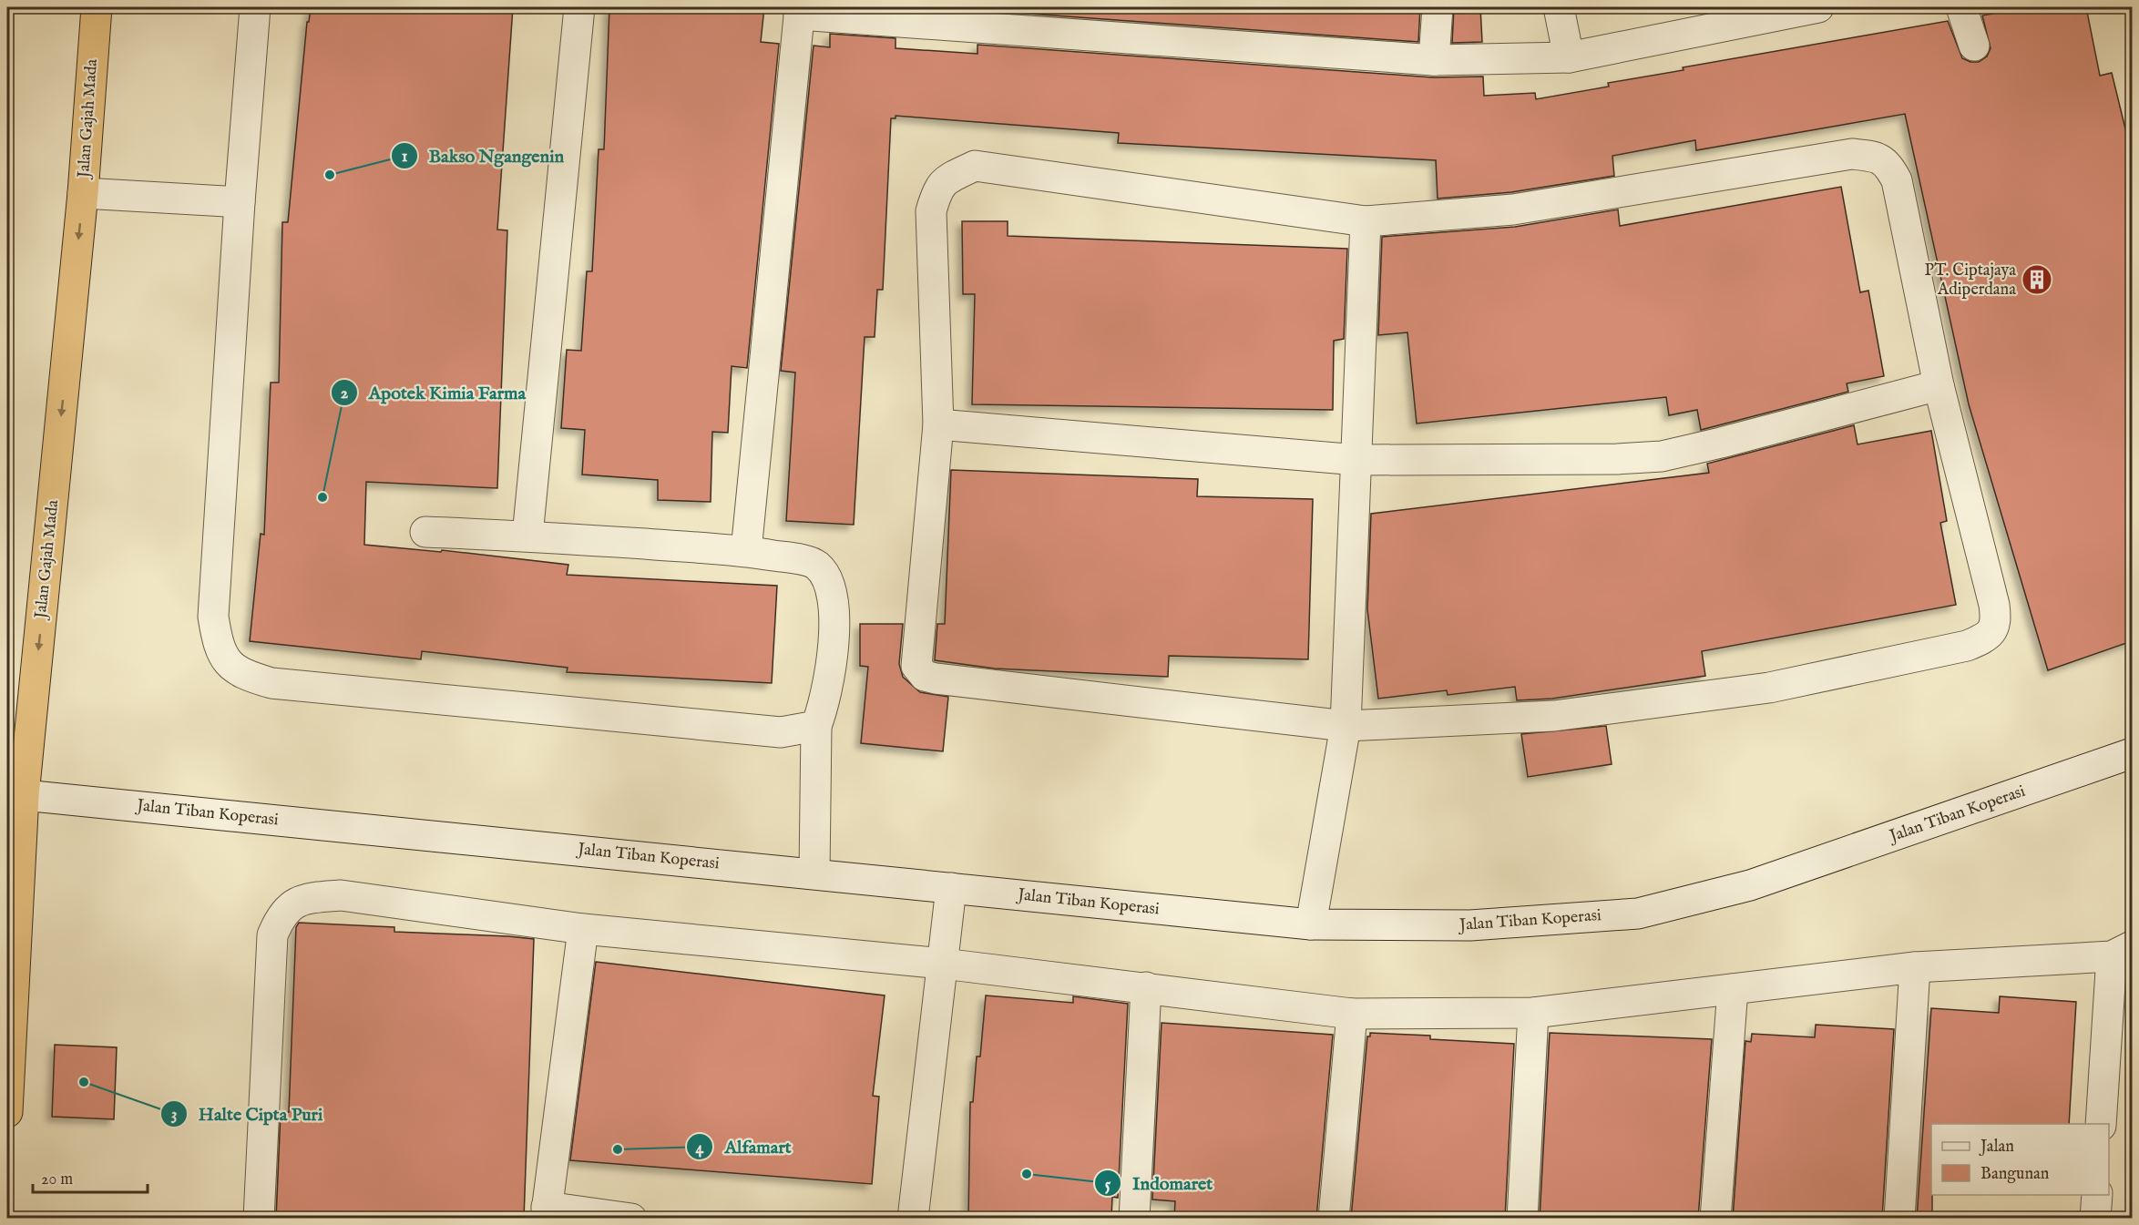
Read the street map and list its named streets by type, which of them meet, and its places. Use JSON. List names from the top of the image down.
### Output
{
  "streets": {
    "highway": ["Jalan Gajah Mada"],
    "street": ["Jalan Tiban Koperasi"]
  },
  "crossings": [
    ["Jalan Gajah Mada", "Jalan Tiban Koperasi"]
  ],
  "one_way": ["Jalan Gajah Mada"],
  "places": {
    "other": [
      "Bakso Ngangenin",
      "Apotek Kimia Farma",
      "Halte Cipta Puri",
      "Alfamart",
      "Indomaret"
    ],
    "building": ["PT. Ciptajaya Adiperdana"]
  },
  "legend": ["Jalan", "Bangunan"],
  "scale_bar": "20 m"
}
